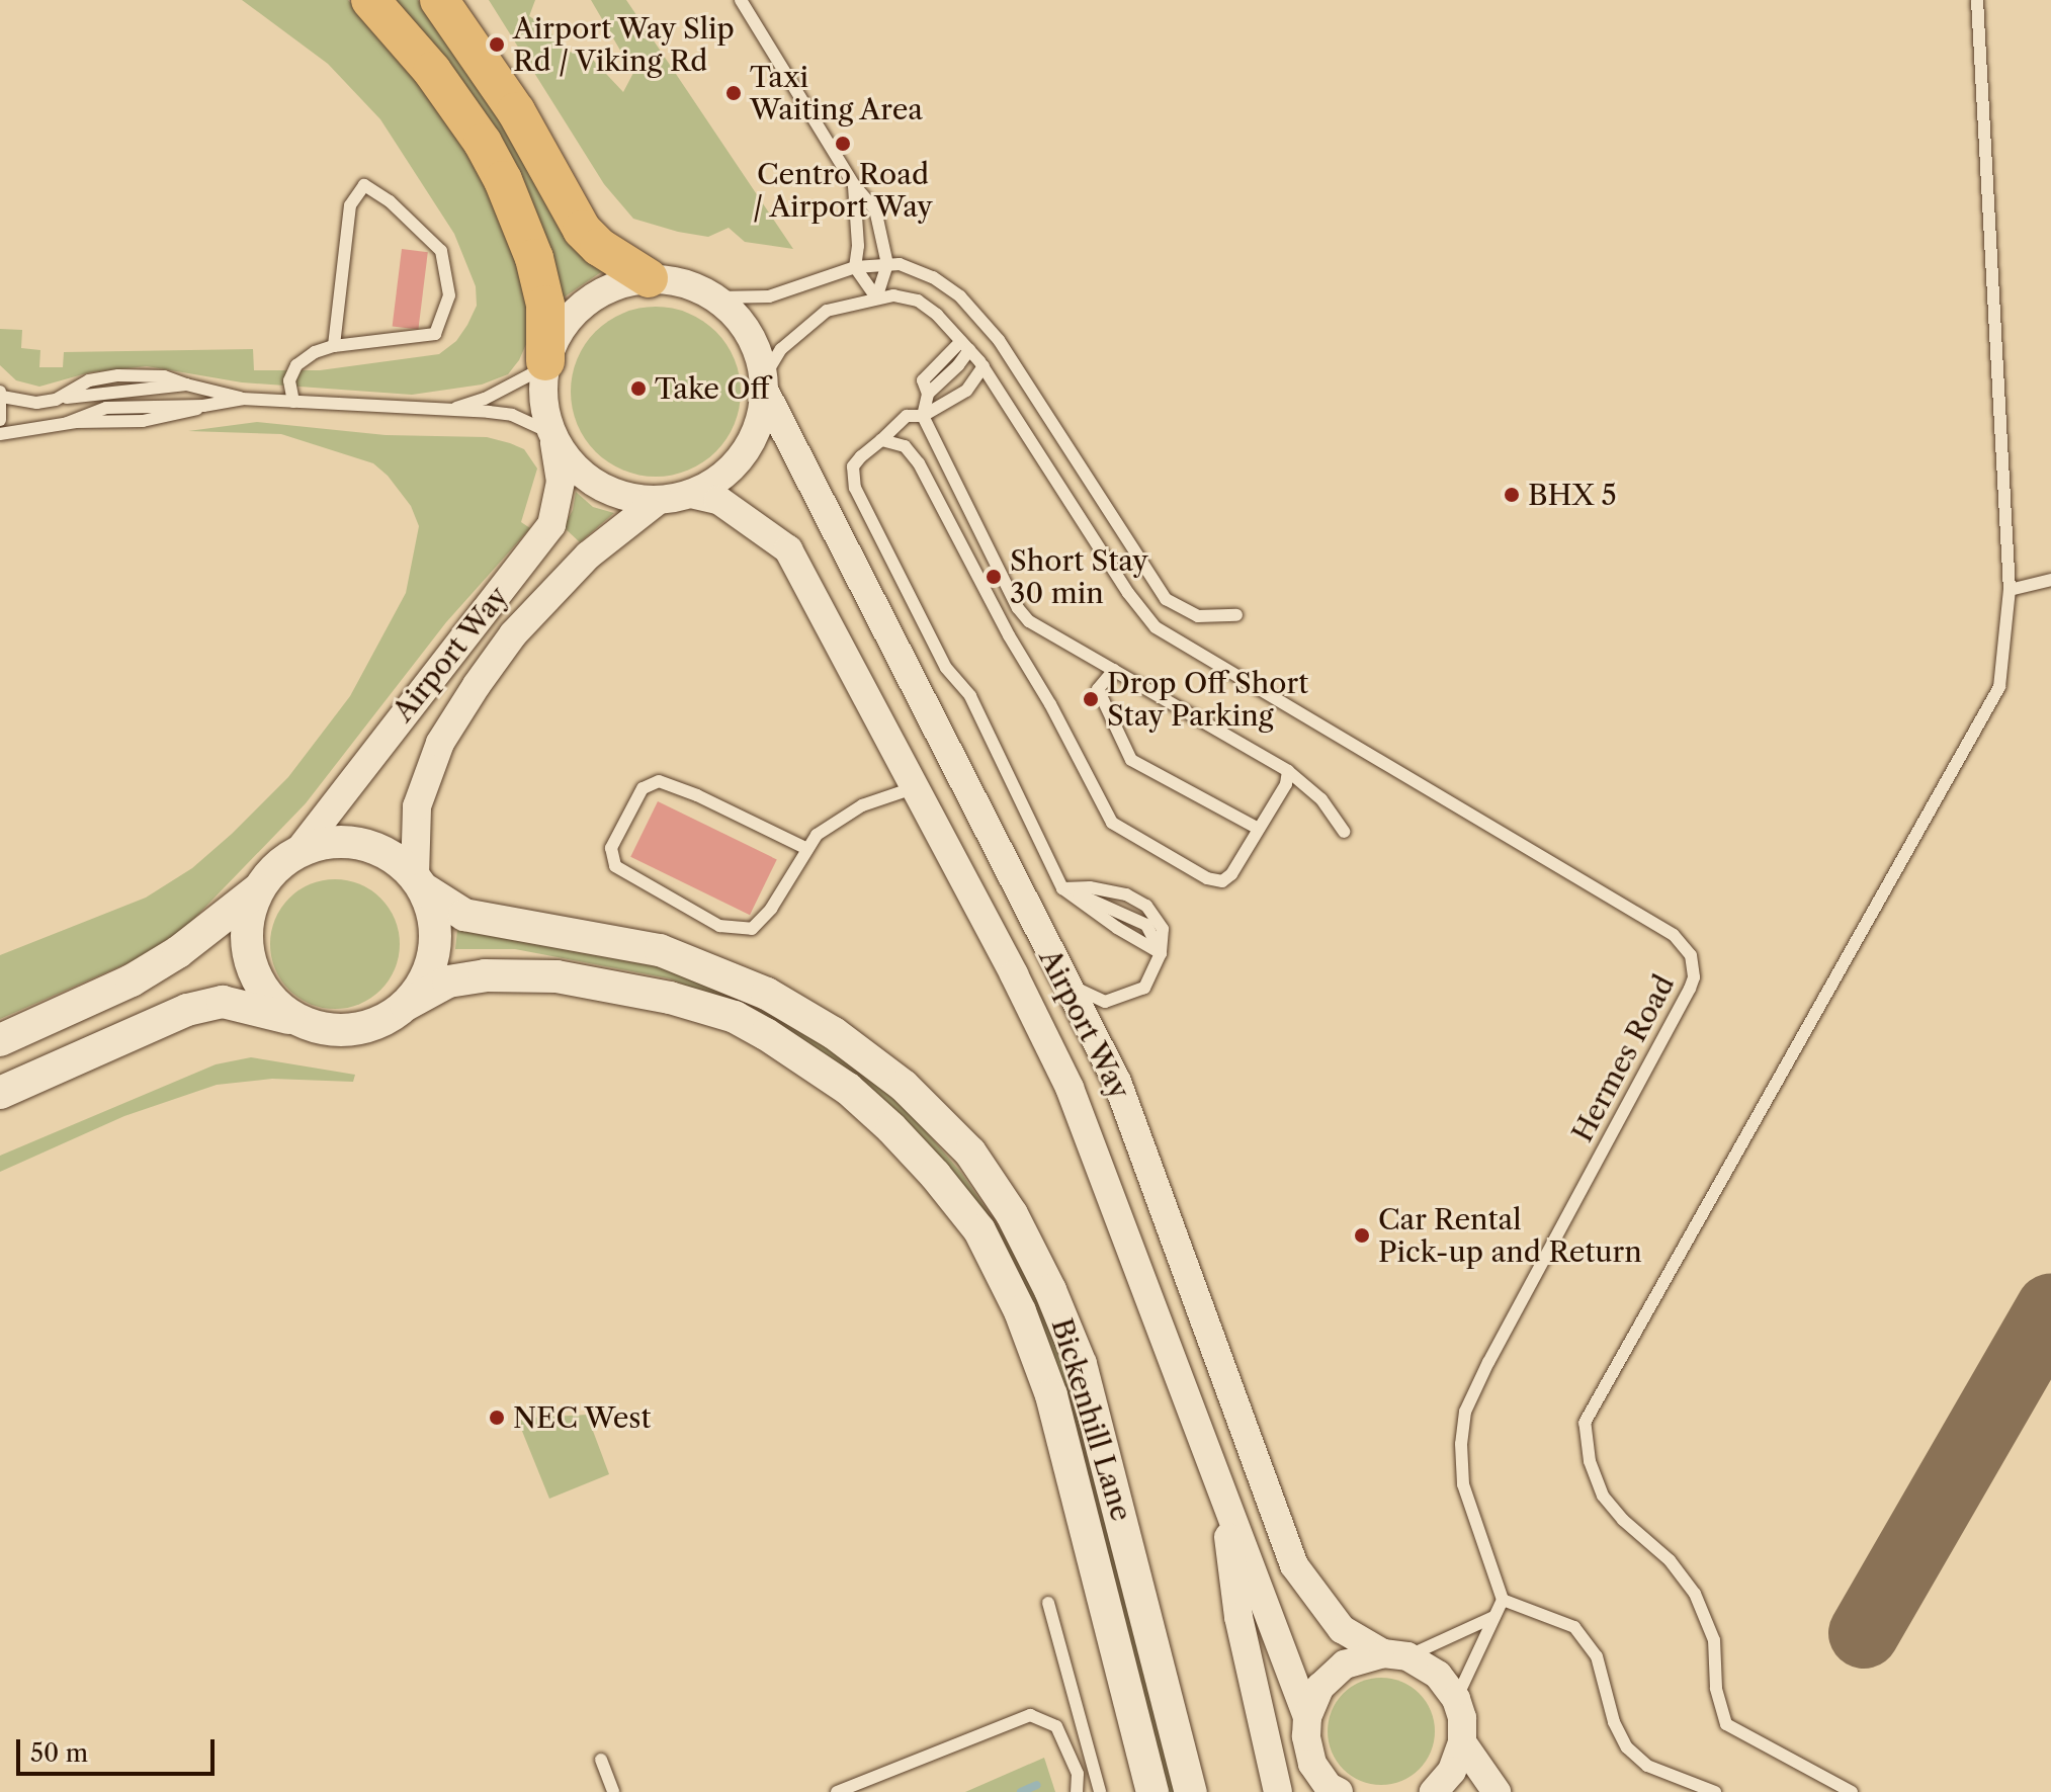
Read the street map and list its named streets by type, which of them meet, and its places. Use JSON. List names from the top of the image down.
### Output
{
  "streets": {
    "main road": ["Bickenhill Lane"],
    "street": ["Airport Way"],
    "lane": ["Hermes Road"]
  },
  "crossings": [
    ["Airport Way", "Hermes Road"],
    ["Airport Way", "Bickenhill Lane"]
  ],
  "places": [
    "Airport Way Slip Rd / Viking Rd",
    "Taxi Waiting Area",
    "Centro Road / Airport Way",
    "Take Off",
    "BHX 5",
    "Short Stay 30 min",
    "Drop Off Short Stay Parking",
    "Car Rental Pick-up and Return",
    "NEC West"
  ],
  "scale_bar": "50 m"
}
